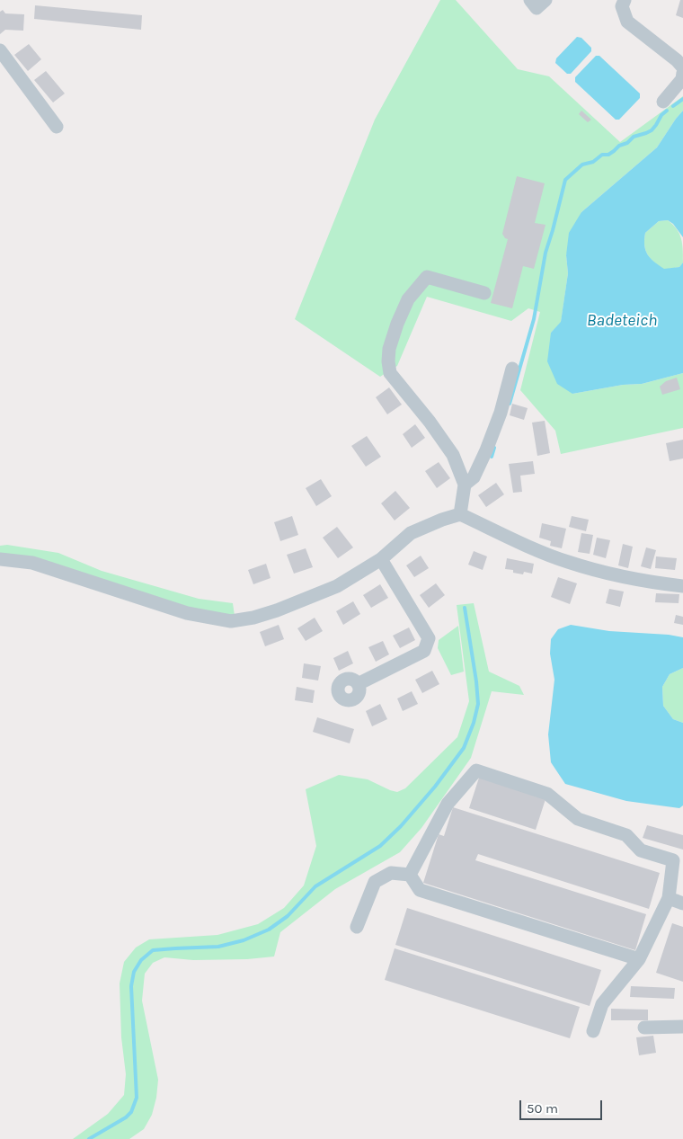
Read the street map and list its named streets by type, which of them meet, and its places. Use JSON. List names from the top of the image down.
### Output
{
  "water": ["Badeteich"],
  "scale_bar": "50 m"
}
